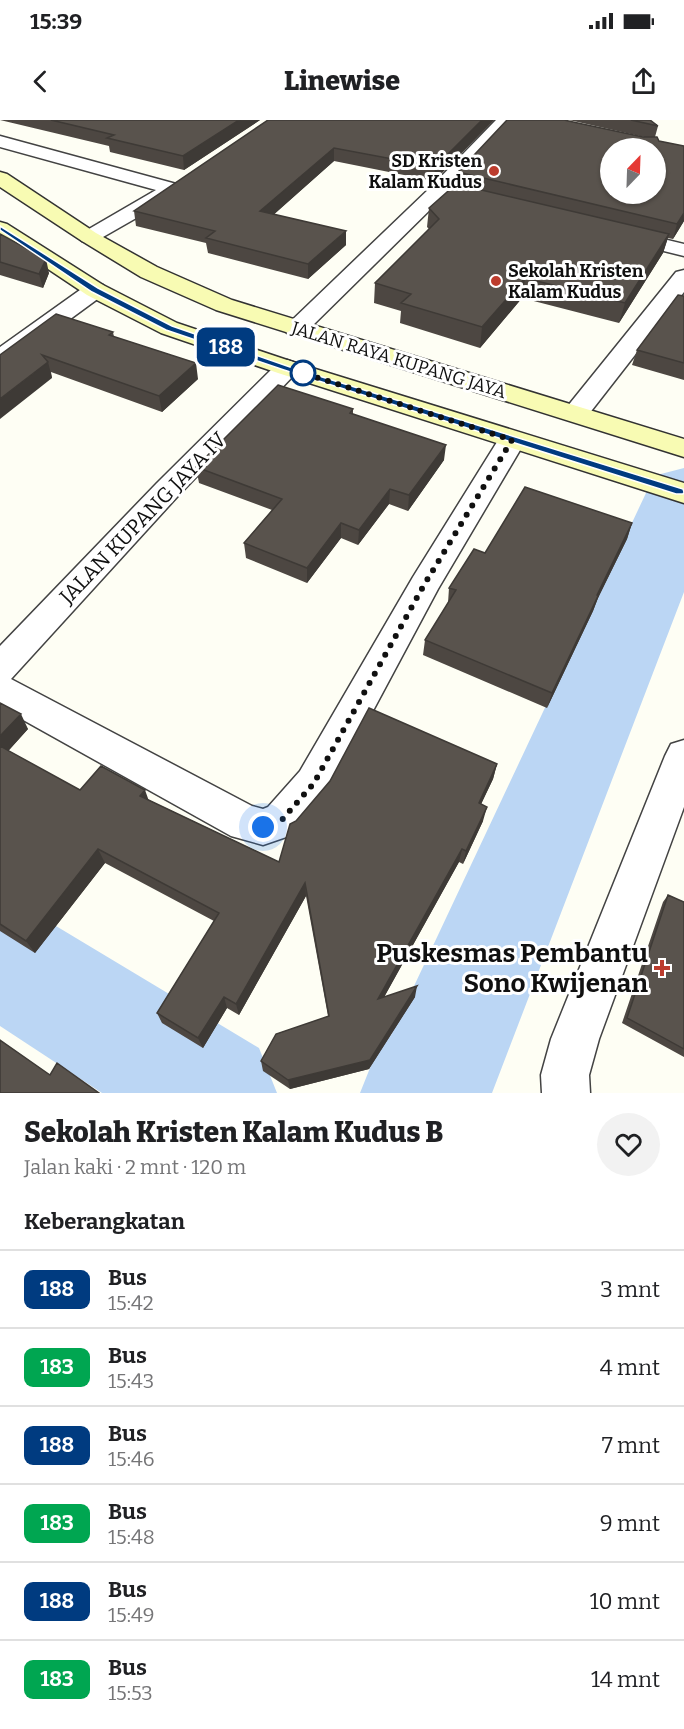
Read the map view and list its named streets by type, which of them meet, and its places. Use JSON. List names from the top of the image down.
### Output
{
  "streets": {
    "main road": ["JALAN RAYA KUPANG JAYA"],
    "street": ["JALAN KUPANG JAYA IV"]
  },
  "crossings": [
    ["JALAN RAYA KUPANG JAYA", "JALAN KUPANG JAYA IV"]
  ],
  "places": {
    "other": ["SD Kristen Kalam Kudus", "Sekolah Kristen Kalam Kudus"],
    "health": ["Puskesmas Pembantu Sono Kwijenan"]
  },
  "lines": ["bus line 188"],
  "north": "top right",
  "page": {
    "status": "15:39",
    "header": "Linewise",
    "on_map": "188",
    "heading": [
      ["Sekolah Kristen Kalam Kudus B", "Jalan kaki · 2 mnt · 120 m"],
      "Keberangkatan"
    ],
    "list": [
      {
        "mark": "188",
        "name": "Bus",
        "note": "15:42",
        "value": "3 mnt"
      },
      {
        "mark": "183",
        "name": "Bus",
        "note": "15:43",
        "value": "4 mnt"
      },
      {
        "mark": "188",
        "name": "Bus",
        "note": "15:46",
        "value": "7 mnt"
      },
      {
        "mark": "183",
        "name": "Bus",
        "note": "15:48",
        "value": "9 mnt"
      },
      {
        "mark": "188",
        "name": "Bus",
        "note": "15:49",
        "value": "10 mnt"
      },
      {
        "mark": "183",
        "name": "Bus",
        "note": "15:53",
        "value": "14 mnt"
      }
    ]
  }
}
